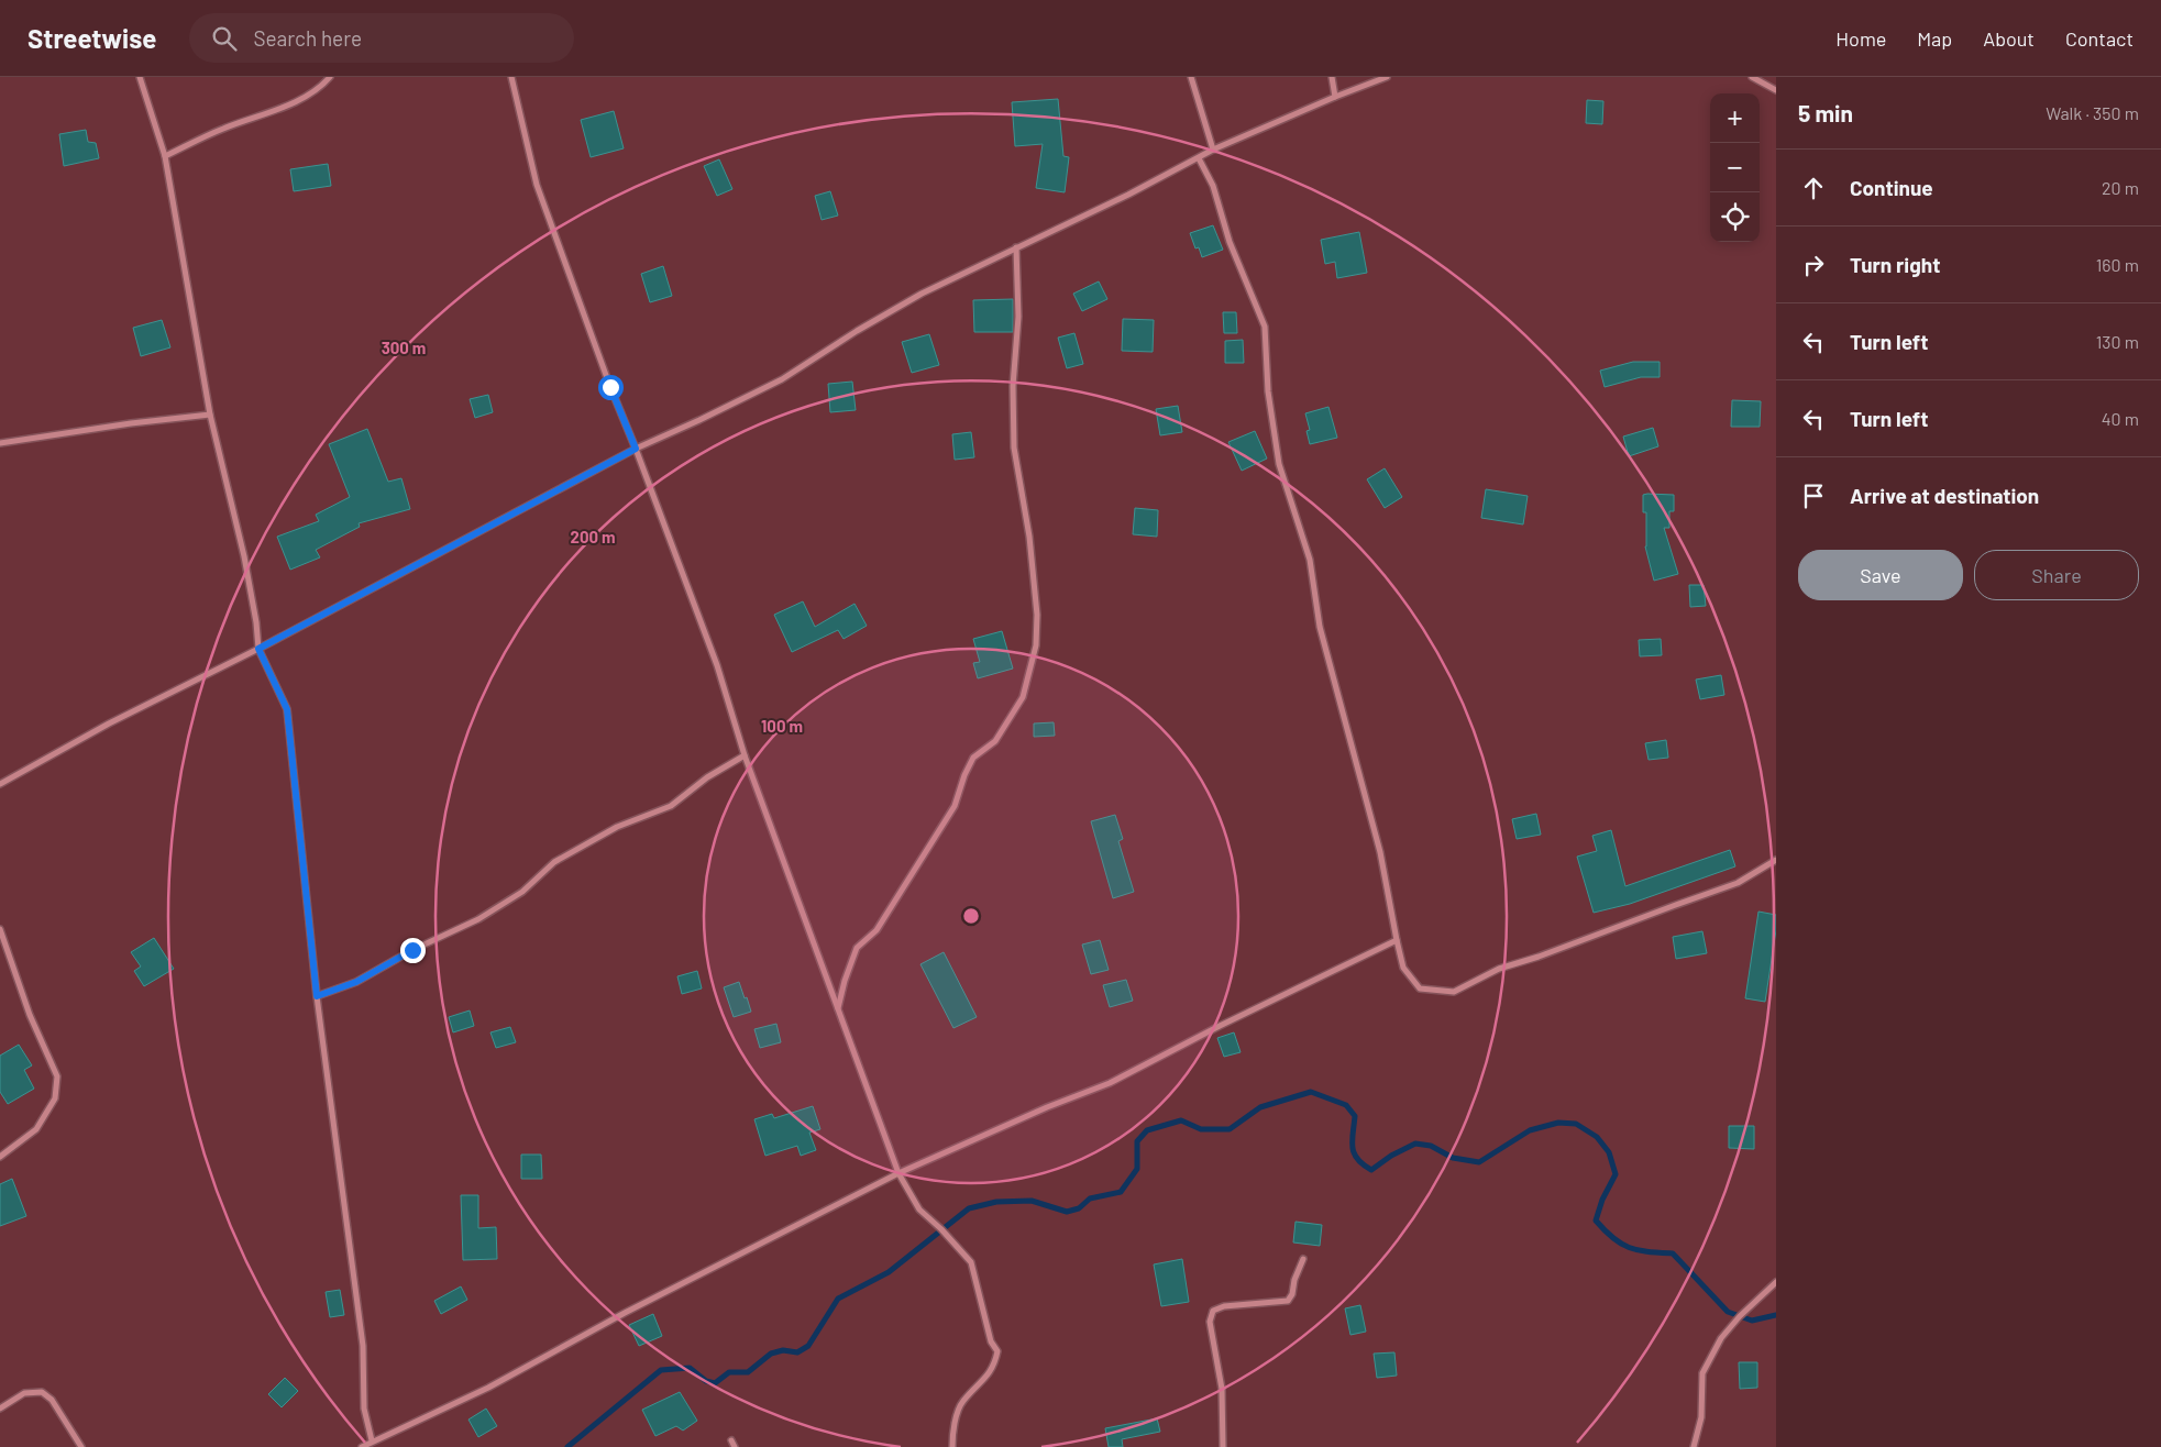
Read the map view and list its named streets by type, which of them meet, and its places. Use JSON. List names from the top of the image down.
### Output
{
  "page": {
    "header": "Streetwise",
    "search": "Search here",
    "nav": [
      "Home",
      "Map",
      "About",
      "Contact"
    ],
    "heading": ["5 min", "Walk · 350 m"],
    "map_buttons": ["+", "−"],
    "list": [
      ["Continue", "20 m"],
      ["Turn right", "160 m"],
      ["Turn left", "130 m"],
      ["Turn left", "40 m"],
      "Arrive at destination"
    ],
    "buttons": ["Save", "Share"]
  },
  "rings": ["300 m", "200 m", "100 m"]
}
